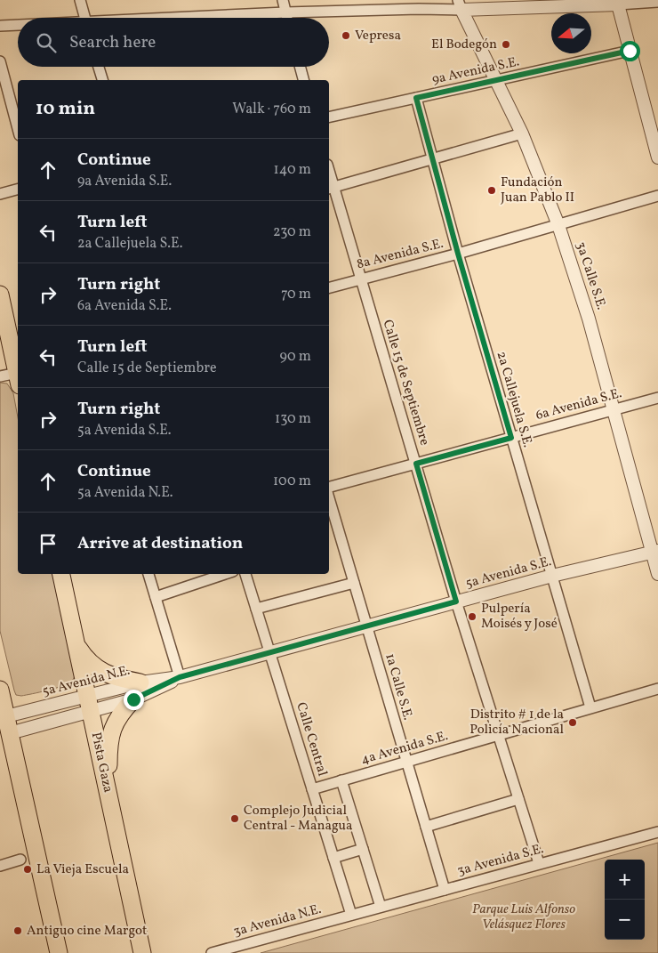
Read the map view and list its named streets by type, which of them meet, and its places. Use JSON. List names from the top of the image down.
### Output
{
  "streets": {
    "highway": ["Pista Gaza"],
    "street": [
      "9a Avenida S.E.",
      "8a Avenida S.E.",
      "3a Calle S.E.",
      "Calle 15 de Septiembre",
      "2a Callejuela S.E.",
      "6a Avenida S.E.",
      "5a Avenida S.E.",
      "5a Avenida N.E.",
      "1a Calle S.E.",
      "Calle Central",
      "4a Avenida S.E.",
      "3a Avenida S.E.",
      "3a Avenida N.E."
    ]
  },
  "crossings": [
    ["9a Avenida S.E.", "3a Calle S.E."],
    ["9a Avenida S.E.", "2a Callejuela S.E."],
    ["8a Avenida S.E.", "3a Calle S.E."],
    ["8a Avenida S.E.", "Calle 15 de Septiembre"],
    ["8a Avenida S.E.", "2a Callejuela S.E."],
    ["3a Calle S.E.", "6a Avenida S.E."],
    ["3a Calle S.E.", "5a Avenida S.E."],
    ["Calle 15 de Septiembre", "6a Avenida S.E."],
    ["Calle 15 de Septiembre", "5a Avenida S.E."],
    ["Calle 15 de Septiembre", "4a Avenida S.E."],
    ["Calle 15 de Septiembre", "3a Avenida S.E."],
    ["2a Callejuela S.E.", "6a Avenida S.E."],
    ["2a Callejuela S.E.", "5a Avenida S.E."],
    ["2a Callejuela S.E.", "4a Avenida S.E."],
    ["5a Avenida S.E.", "5a Avenida N.E."],
    ["5a Avenida S.E.", "1a Calle S.E."],
    ["5a Avenida S.E.", "Calle Central"],
    ["5a Avenida N.E.", "Calle Central"],
    ["5a Avenida N.E.", "Pista Gaza"],
    ["1a Calle S.E.", "4a Avenida S.E."],
    ["1a Calle S.E.", "3a Avenida S.E."],
    ["Calle Central", "4a Avenida S.E."],
    ["Calle Central", "3a Avenida S.E."],
    ["Calle Central", "3a Avenida N.E."],
    ["3a Avenida S.E.", "3a Avenida N.E."]
  ],
  "parks": ["Parque Luis Alfonso Velásquez Flores"],
  "places": [
    "Vepresa",
    "El Bodegón",
    "Fundación Juan Pablo II",
    "Pulpería Moisés y José",
    "Distrito # 1 de la Policía Nacional",
    "Complejo Judicial Central - Managua",
    "La Vieja Escuela",
    "Antiguo cine Margot"
  ],
  "north": "left",
  "page": {
    "search": "Search here",
    "heading": ["10 min", "Walk · 760 m"],
    "list": [
      ["Continue", "9a Avenida S.E.", "140 m"],
      ["Turn left", "2a Callejuela S.E.", "230 m"],
      ["Turn right", "6a Avenida S.E.", "70 m"],
      ["Turn left", "Calle 15 de Septiembre", "90 m"],
      ["Turn right", "5a Avenida S.E.", "130 m"],
      ["Continue", "5a Avenida N.E.", "100 m"],
      "Arrive at destination"
    ],
    "map_buttons": ["+", "−"]
  }
}
